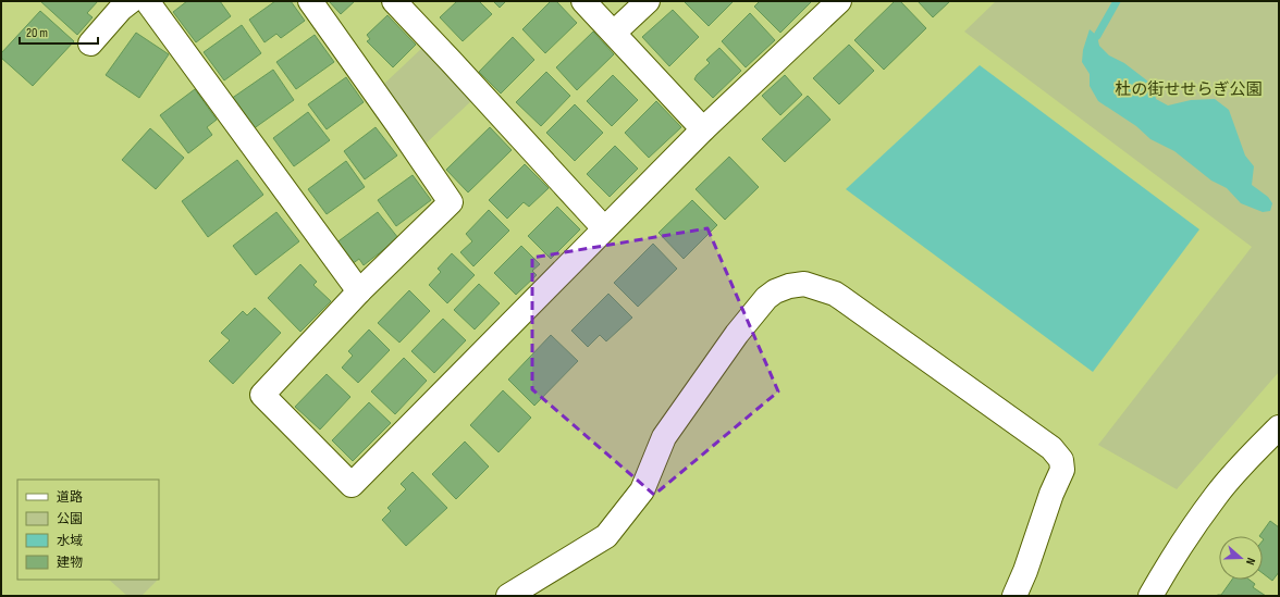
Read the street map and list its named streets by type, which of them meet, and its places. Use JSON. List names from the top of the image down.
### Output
{
  "parks": ["杜の街せせらぎ公園"],
  "legend": [
    "道路",
    "公園",
    "水域",
    "建物"
  ],
  "scale_bar": "20 m",
  "north": "right"
}
